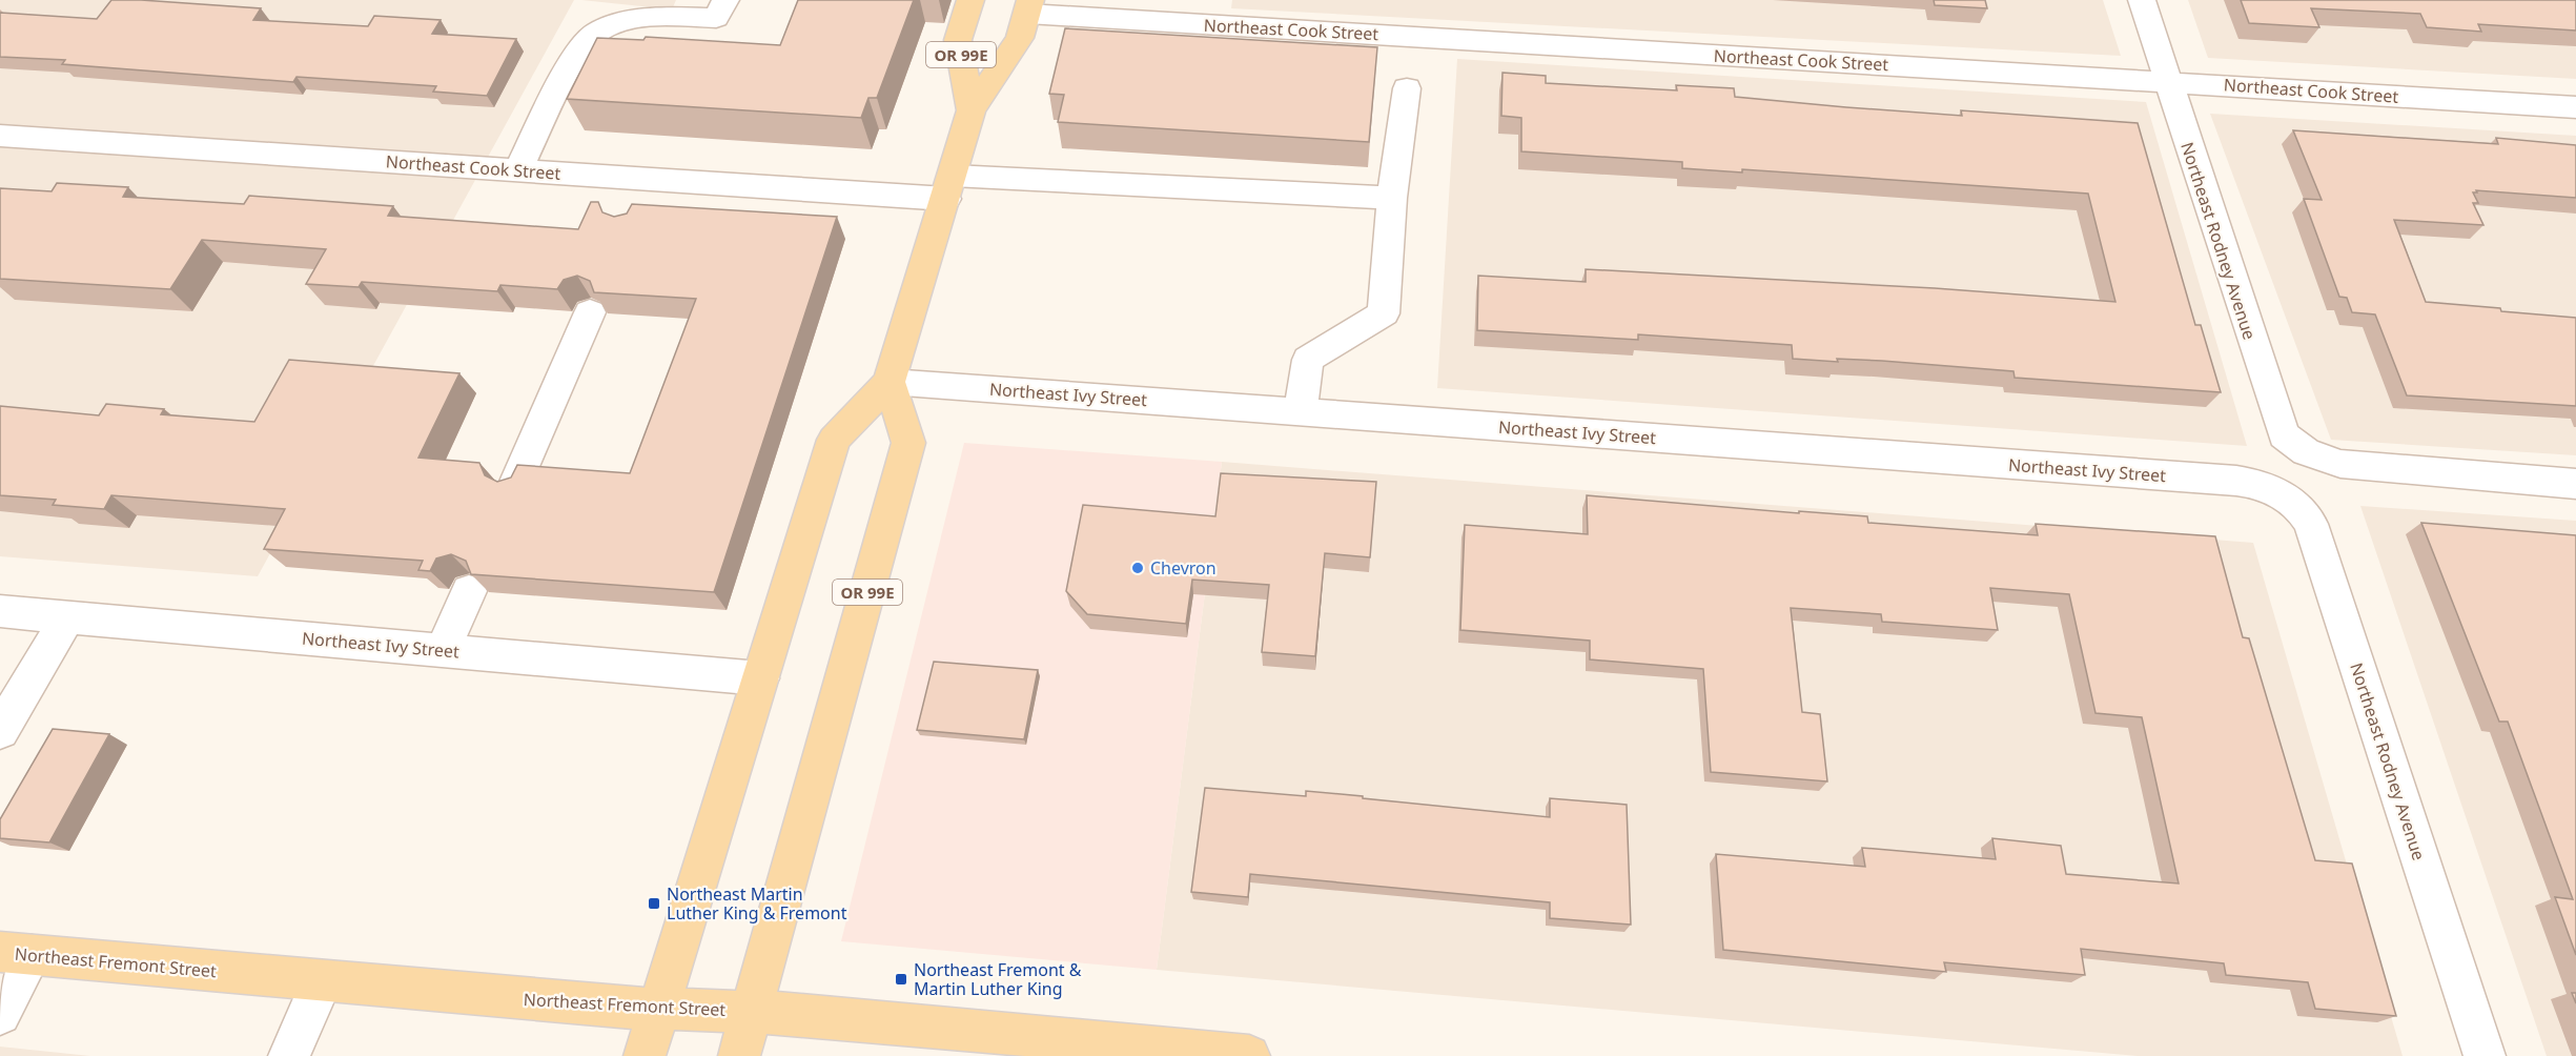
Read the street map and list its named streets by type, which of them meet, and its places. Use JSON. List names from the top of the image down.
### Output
{
  "streets": {
    "main road": ["OR 99E", "Northeast Fremont Street"],
    "street": ["Northeast Cook Street", "Northeast Rodney Avenue", "Northeast Ivy Street"]
  },
  "crossings": [
    ["Northeast Cook Street", "OR 99E"],
    ["Northeast Cook Street", "Northeast Rodney Avenue"],
    ["OR 99E", "Northeast Ivy Street"],
    ["OR 99E", "Northeast Fremont Street"],
    ["Northeast Rodney Avenue", "Northeast Ivy Street"]
  ],
  "places": {
    "other": ["Chevron"],
    "transit": ["Northeast Martin Luther King & Fremont", "Northeast Fremont & Martin Luther King"]
  }
}
